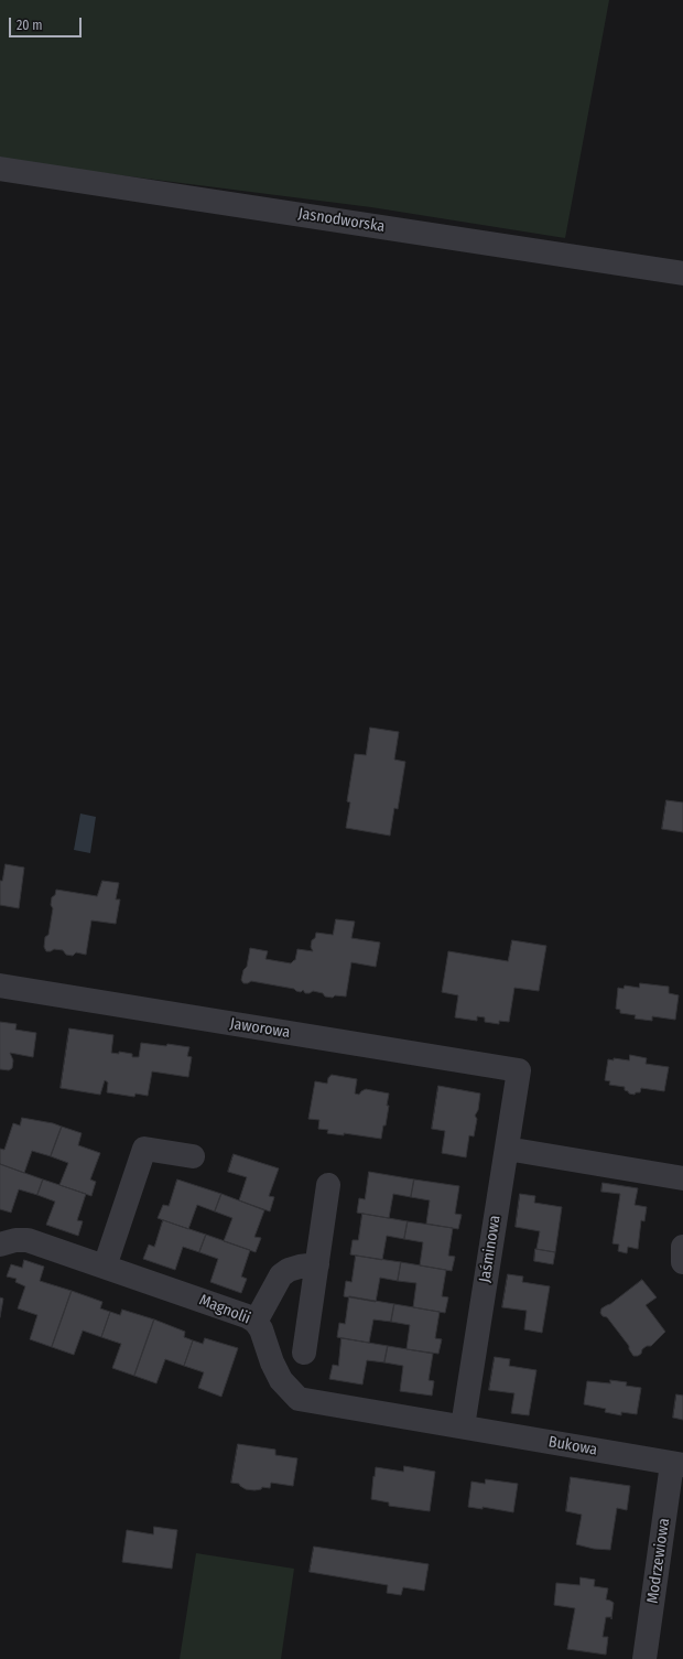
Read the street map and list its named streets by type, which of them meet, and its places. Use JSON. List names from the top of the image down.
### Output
{
  "streets": {
    "street": [
      "Jasnodworska",
      "Jaworowa",
      "Jaśminowa",
      "Magnolii",
      "Bukowa",
      "Modrzewiowa"
    ]
  },
  "crossings": [
    ["Jaworowa", "Jaśminowa"],
    ["Jaśminowa", "Magnolii"],
    ["Jaśminowa", "Bukowa"],
    ["Magnolii", "Bukowa"],
    ["Bukowa", "Modrzewiowa"]
  ],
  "scale_bar": "20 m"
}
